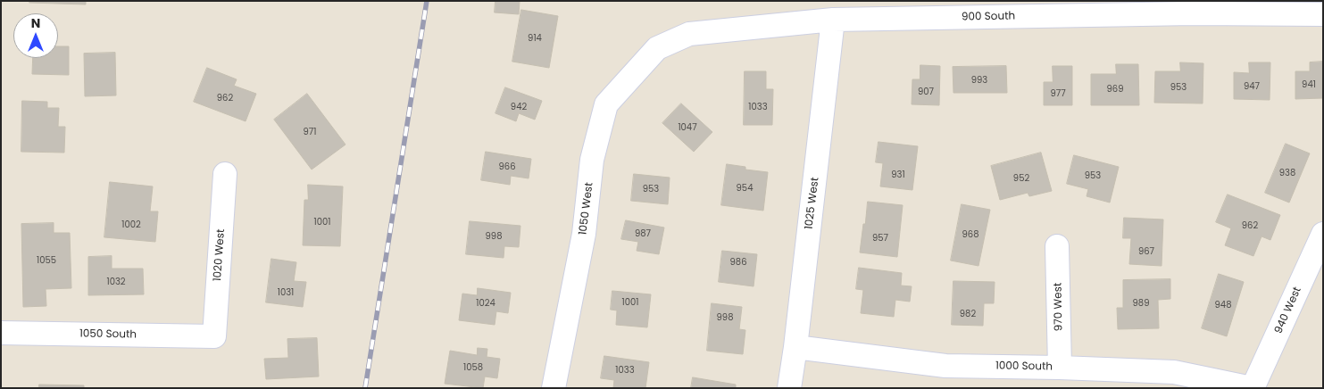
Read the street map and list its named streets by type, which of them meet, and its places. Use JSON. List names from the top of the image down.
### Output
{
  "streets": {
    "street": [
      "900 South",
      "1025 West",
      "1050 West",
      "1020 West",
      "970 West",
      "940 West",
      "1050 South",
      "1000 South"
    ]
  },
  "crossings": [
    ["900 South", "1025 West"],
    ["900 South", "1050 West"],
    ["1025 West", "1000 South"],
    ["1020 West", "1050 South"],
    ["970 West", "1000 South"],
    ["940 West", "1000 South"]
  ],
  "house_numbers": [
    "914",
    "993",
    "941",
    "947",
    "953",
    "969",
    "907",
    "977",
    "962",
    "942",
    "1033",
    "1047",
    "971",
    "966",
    "938",
    "931",
    "953",
    "952",
    "954",
    "953",
    "1001",
    "1002",
    "962",
    "987",
    "968",
    "998",
    "957",
    "967",
    "1055",
    "986",
    "1032",
    "1031",
    "1001",
    "1024",
    "989",
    "948",
    "982",
    "998",
    "1058",
    "1033"
  ],
  "north": "top"
}
